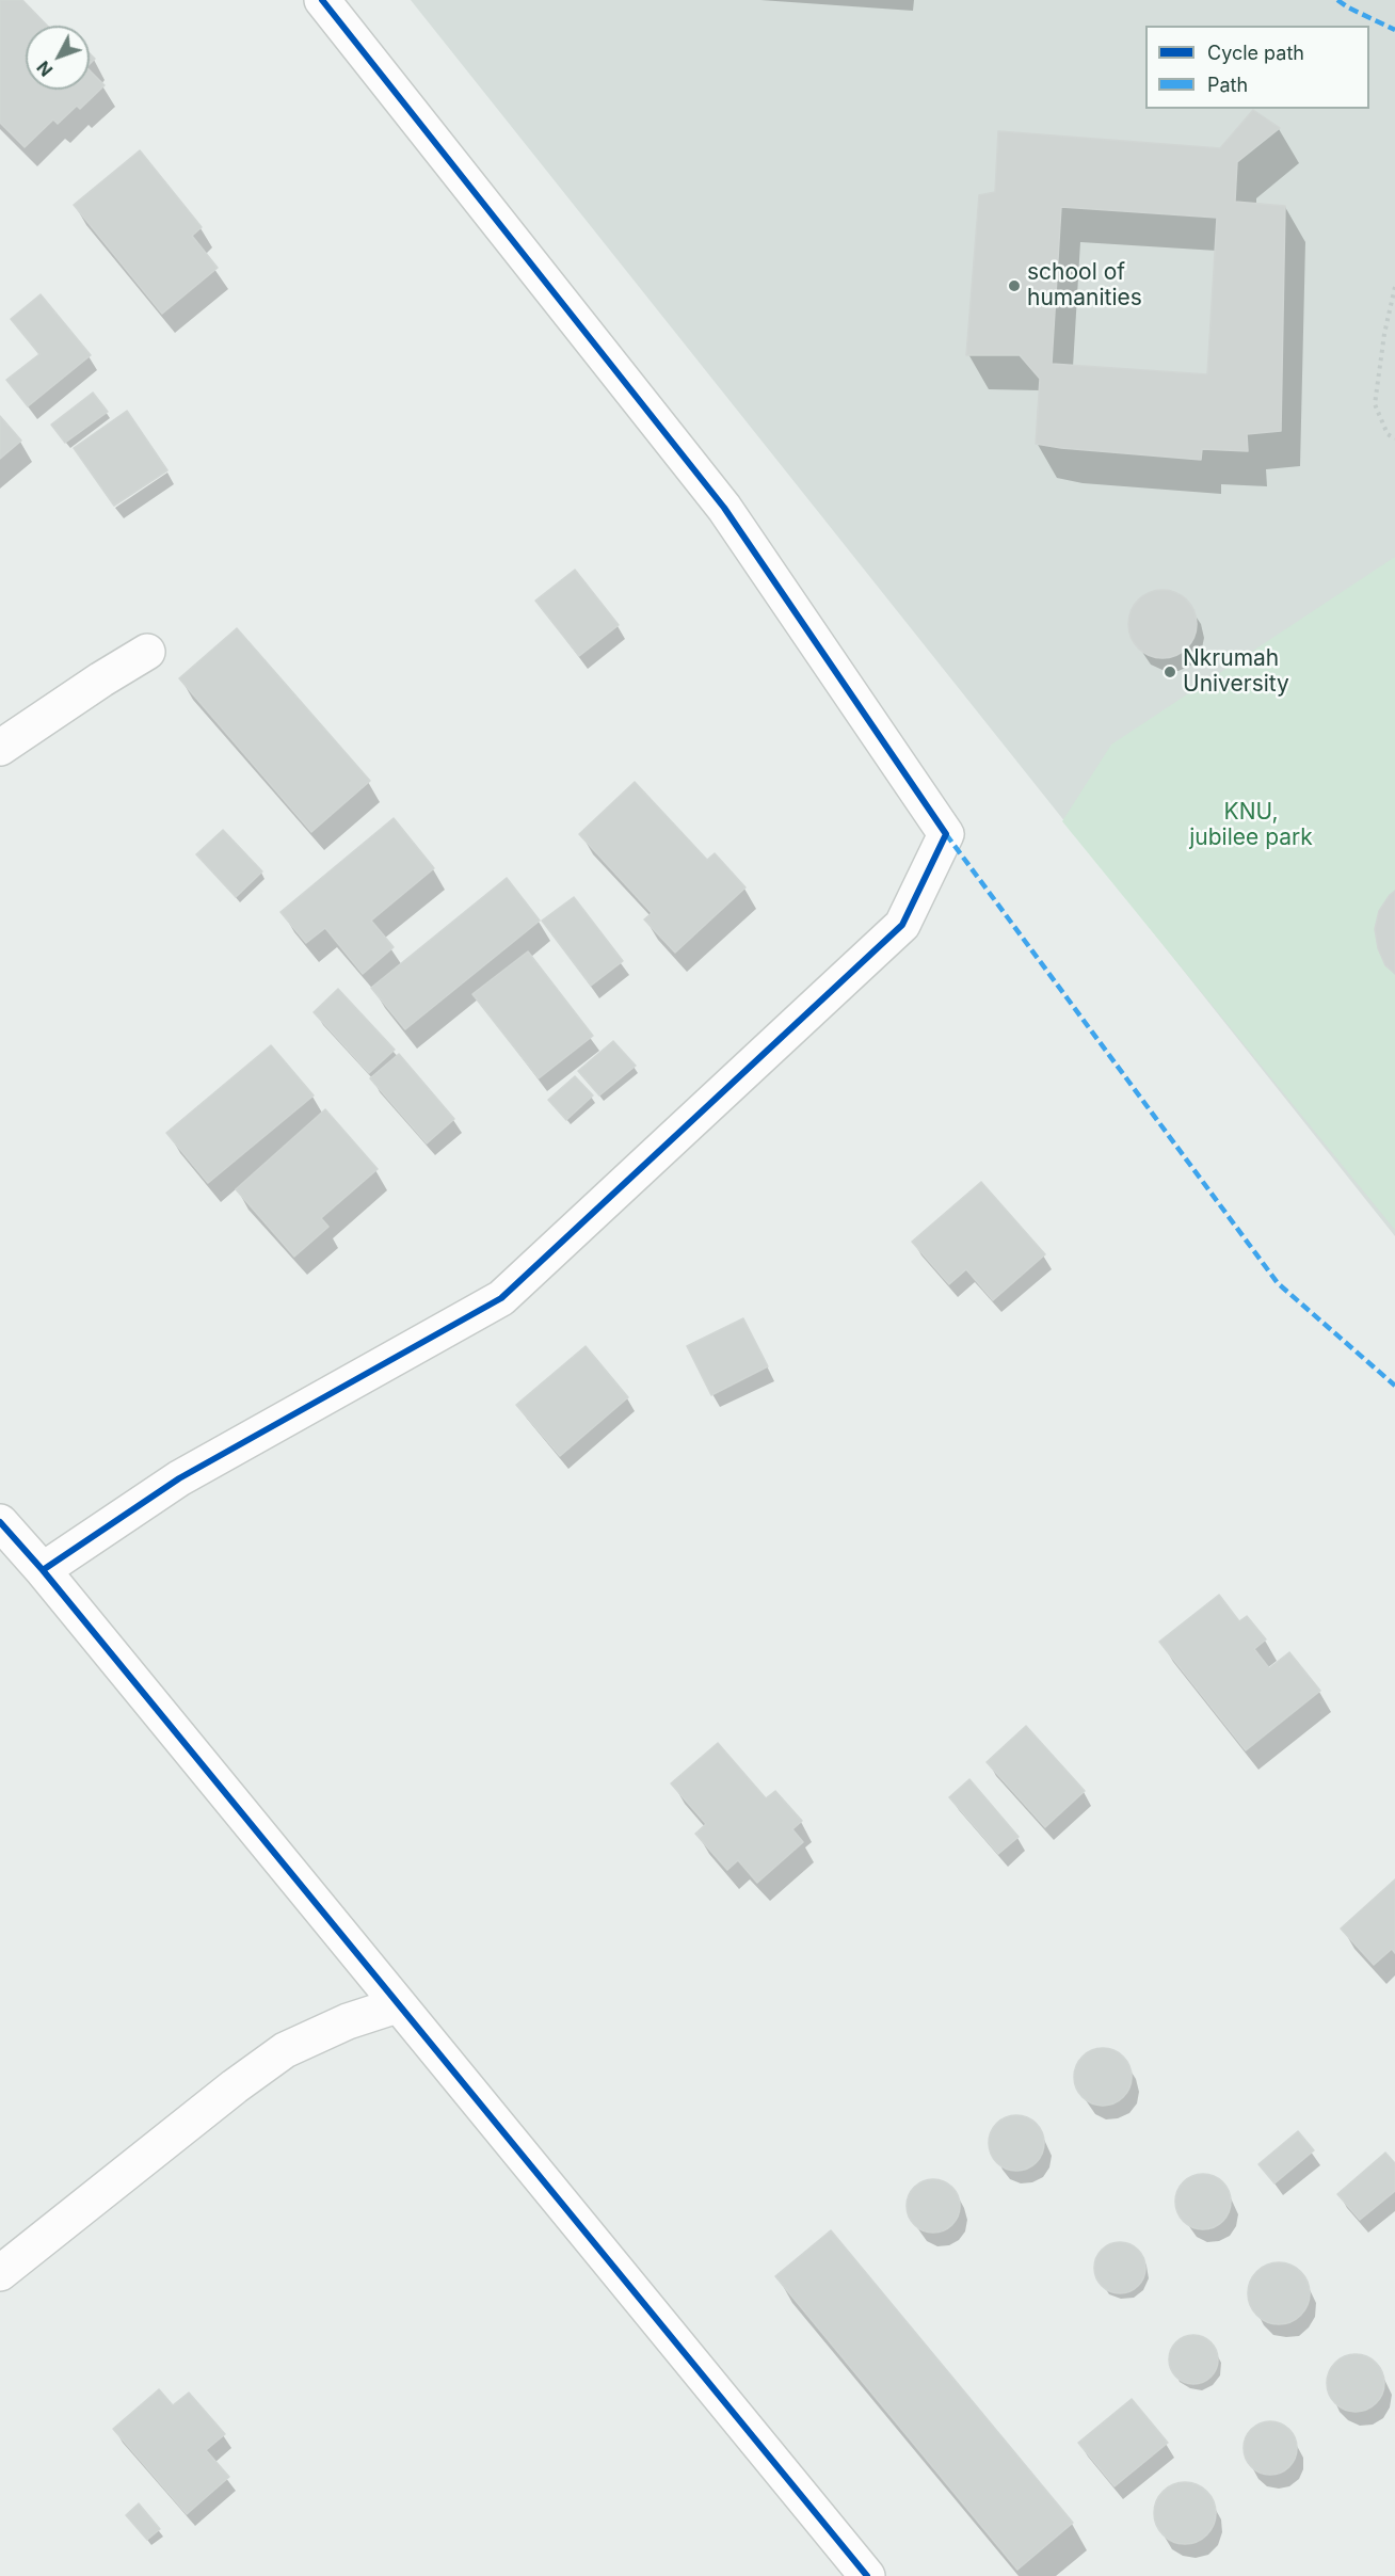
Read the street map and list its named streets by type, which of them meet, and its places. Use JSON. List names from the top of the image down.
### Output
{
  "parks": ["KNU, jubilee park"],
  "places": ["school of humanities", "Nkrumah University"],
  "legend": ["Cycle path", "Path"],
  "north": "bottom left"
}
